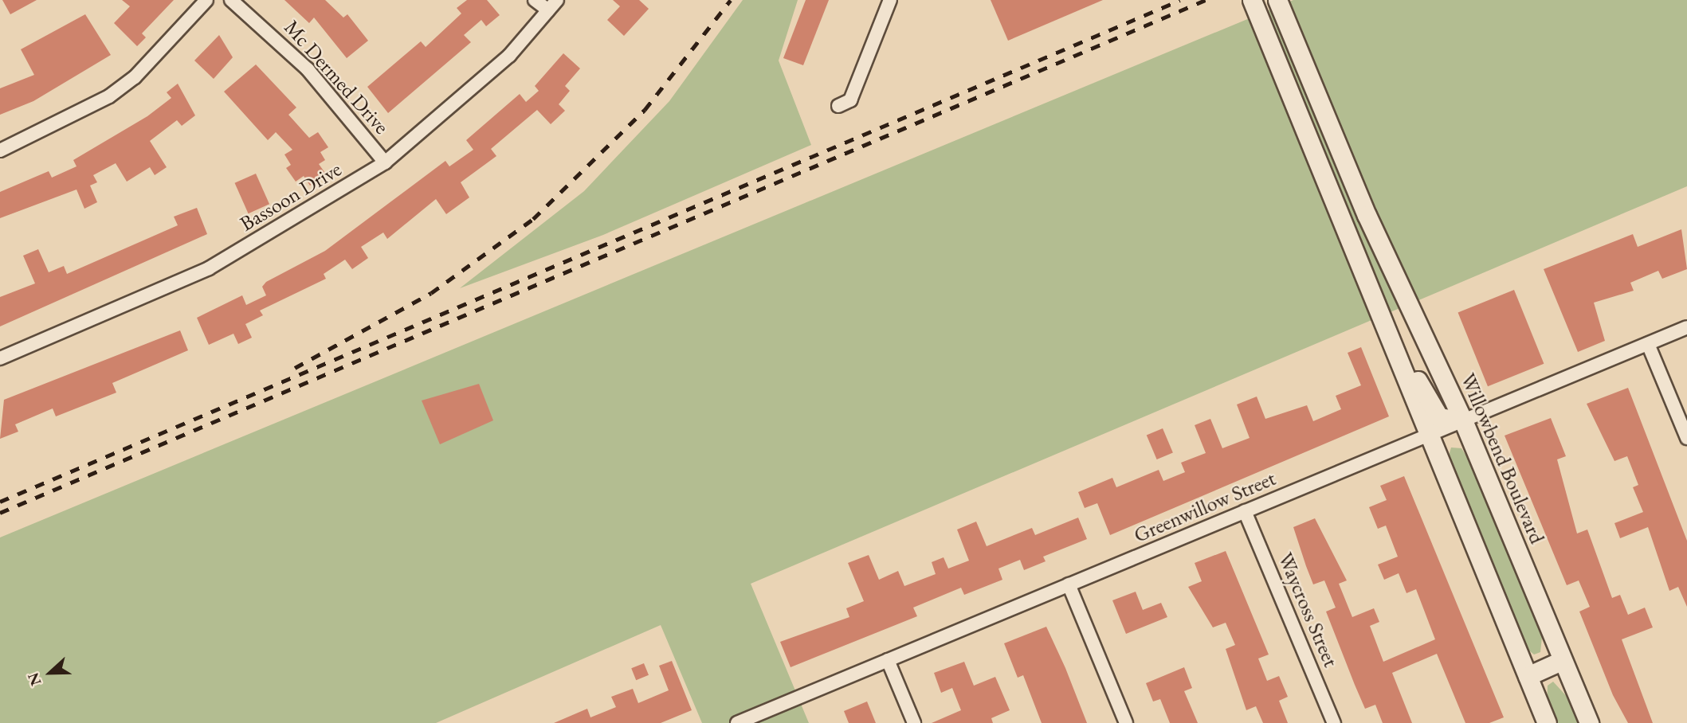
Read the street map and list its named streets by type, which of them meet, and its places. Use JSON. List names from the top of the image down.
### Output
{
  "streets": {
    "main road": ["Willowbend Boulevard"],
    "street": [
      "Mc Dermed Drive",
      "Bassoon Drive",
      "Greenwillow Street",
      "Waycross Street"
    ]
  },
  "crossings": [
    ["Mc Dermed Drive", "Bassoon Drive"],
    ["Willowbend Boulevard", "Greenwillow Street"],
    ["Greenwillow Street", "Waycross Street"]
  ],
  "north": "left"
}
